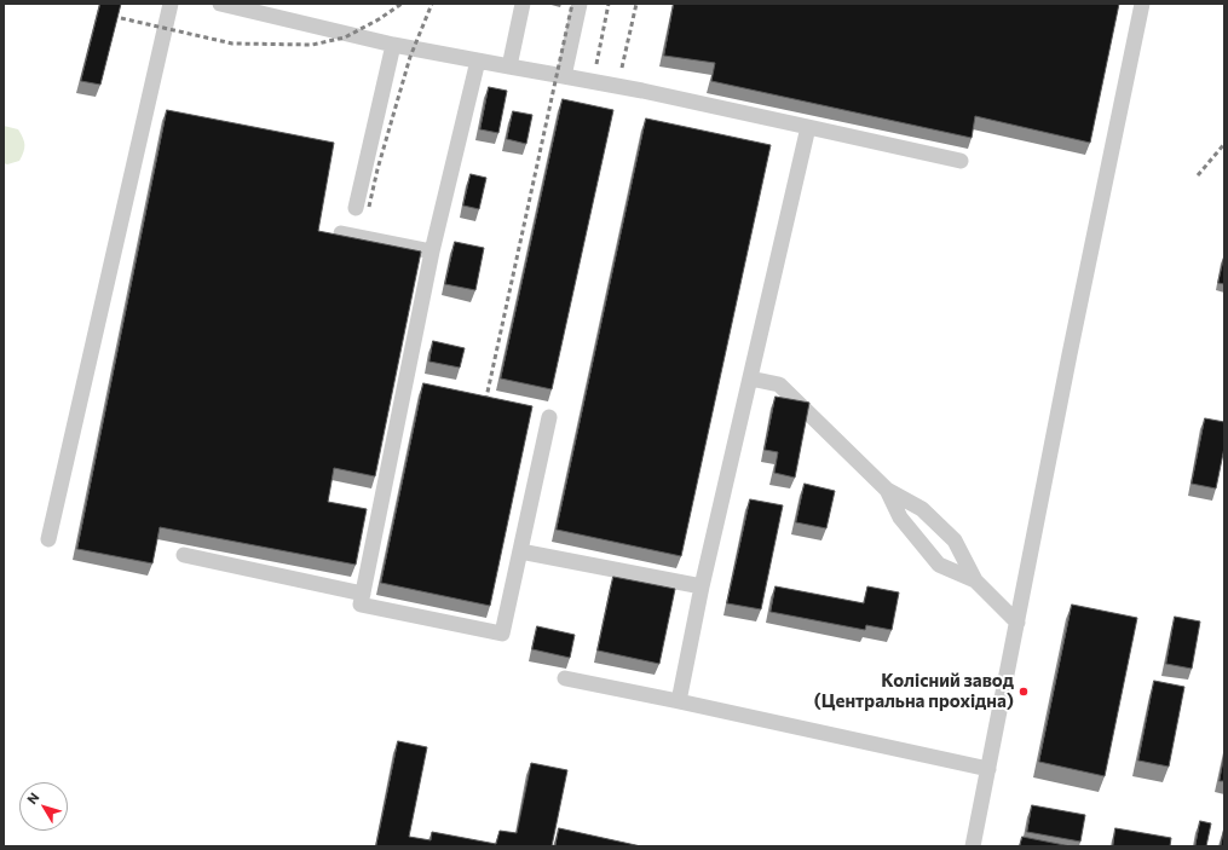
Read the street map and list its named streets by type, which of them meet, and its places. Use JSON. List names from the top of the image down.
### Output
{
  "places": ["Колісний завод (Центральна прохідна)"],
  "north": "top left"
}
